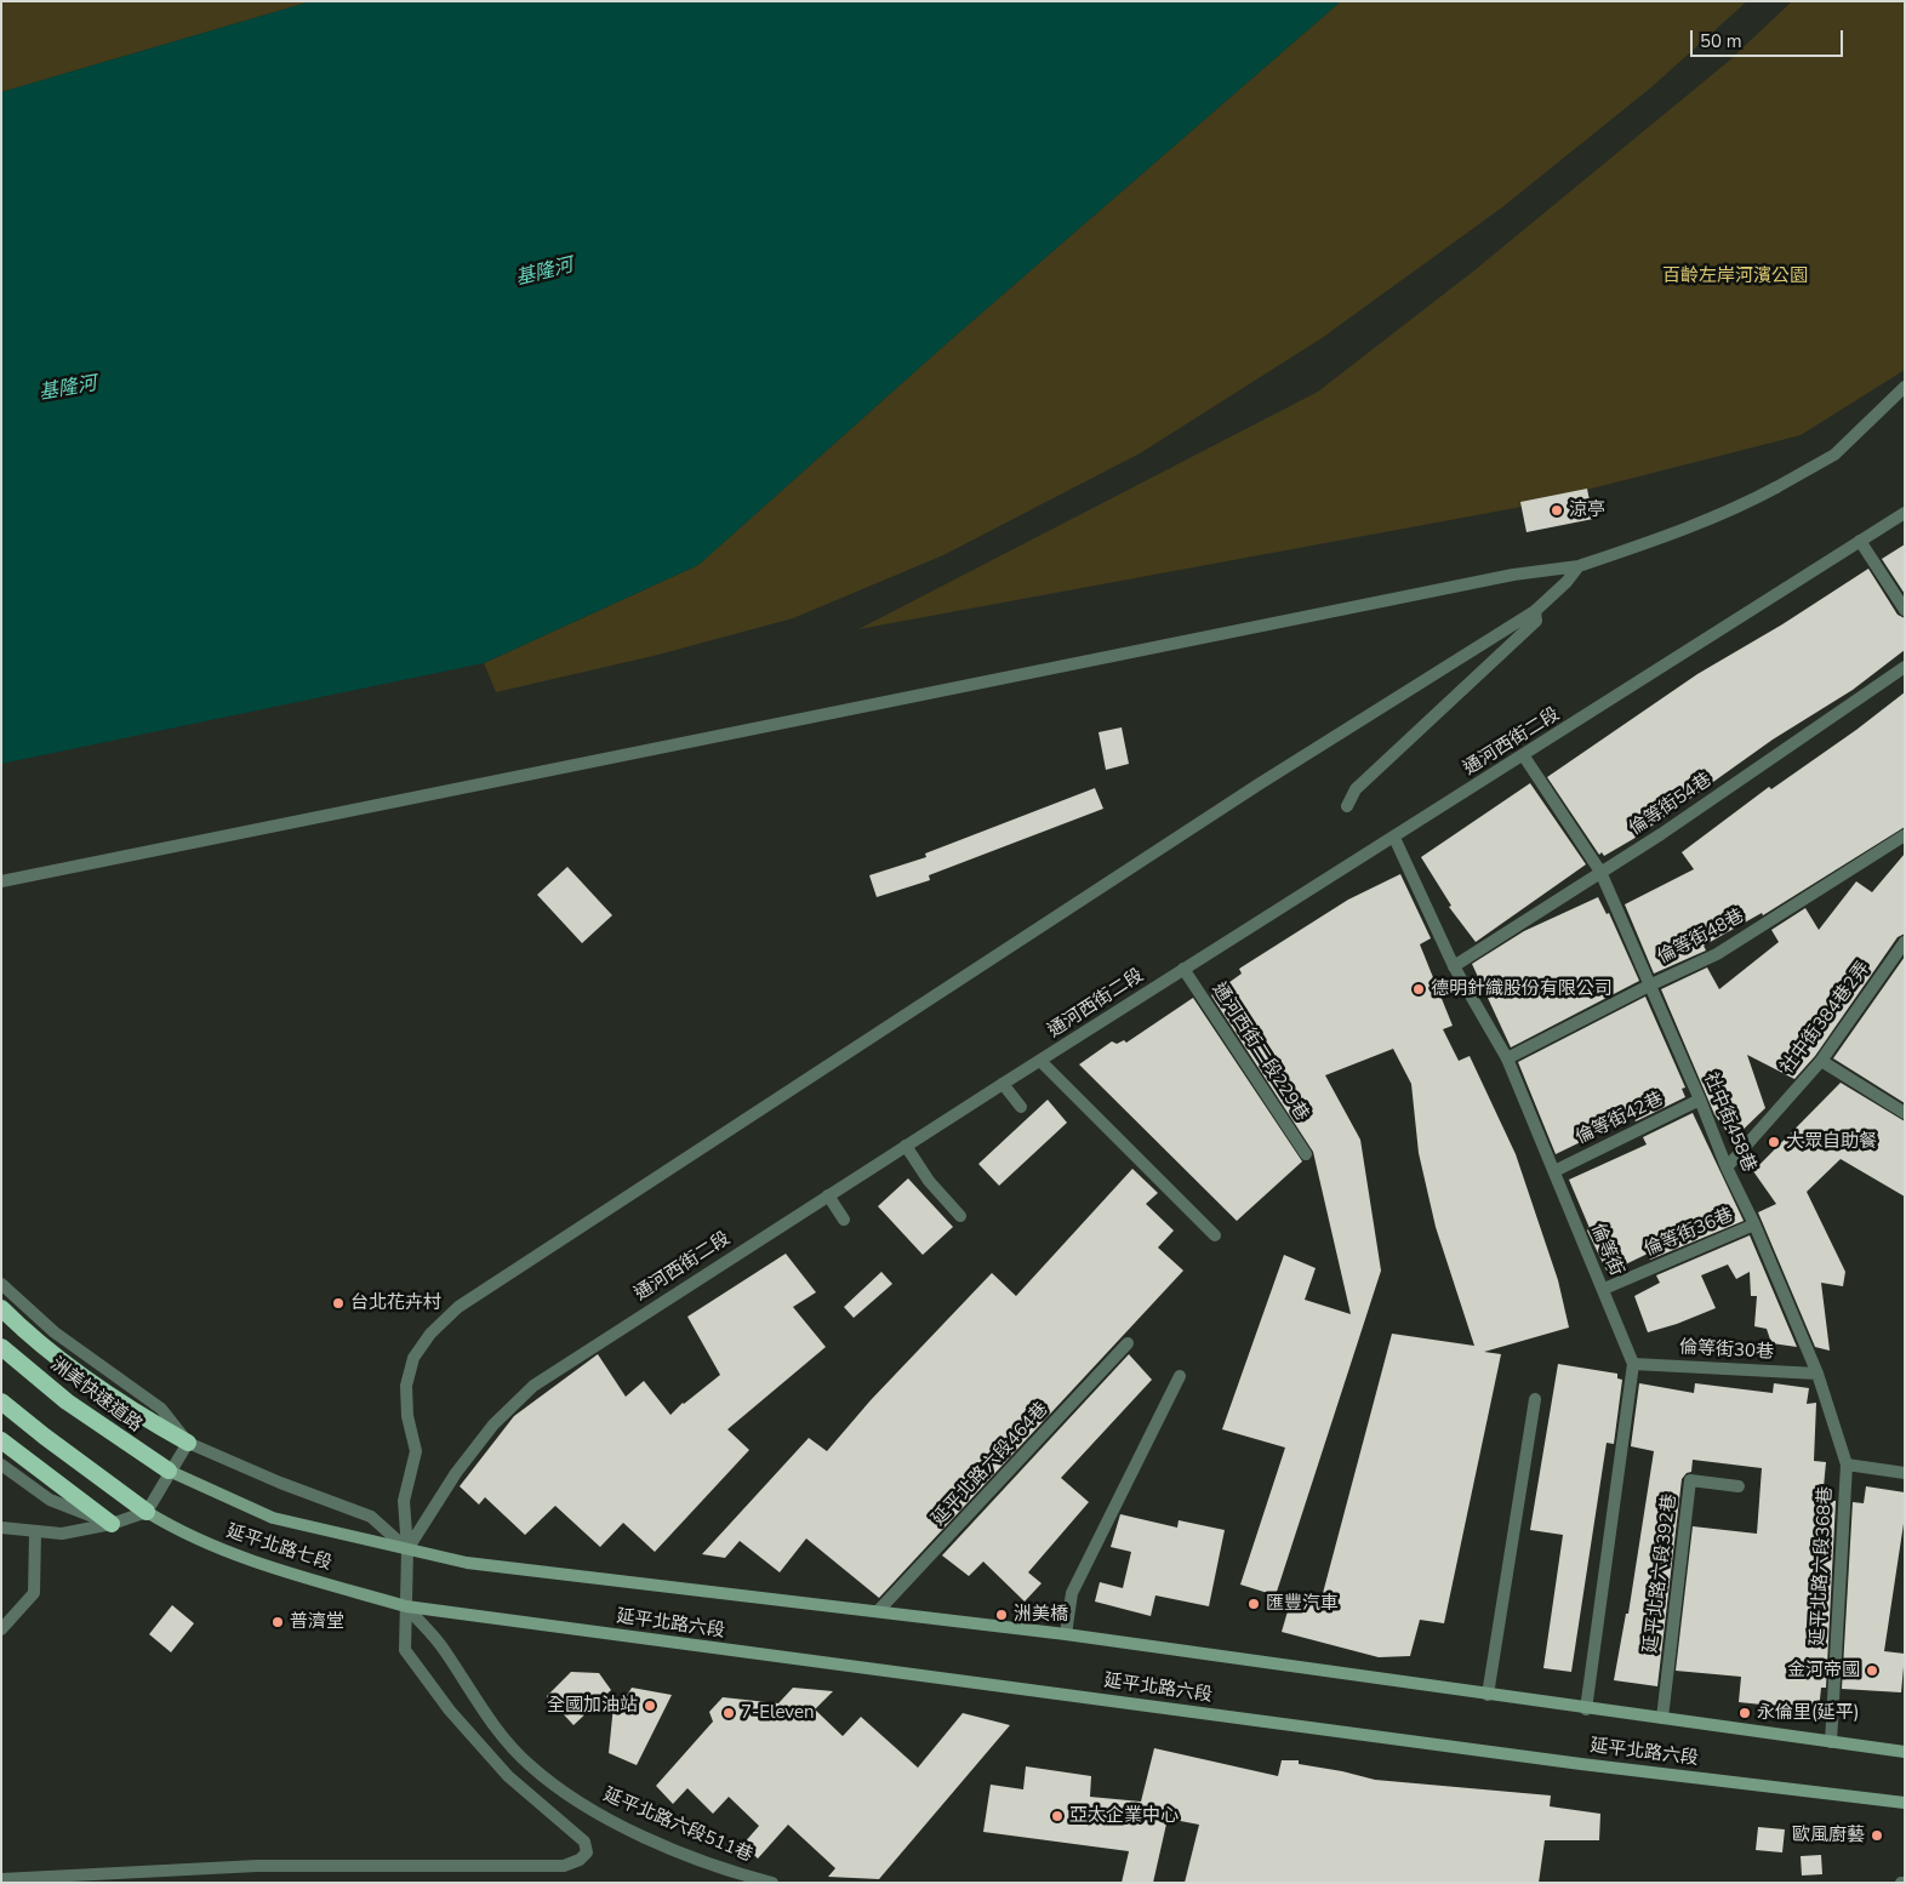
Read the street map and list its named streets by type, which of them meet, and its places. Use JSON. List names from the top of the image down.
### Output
{
  "streets": {
    "highway": ["洲美快速道路"],
    "main road": ["延平北路七段", "延平北路六段"],
    "street": [
      "通河西街二段",
      "倫等街54巷",
      "倫等街48巷",
      "社中街384巷2弄",
      "通河西街二段229巷",
      "倫等街42巷",
      "社中街458巷",
      "倫等街36巷",
      "倫等街",
      "倫等街30巷",
      "延平北路六段464巷",
      "延平北路六段368巷",
      "延平北路六段392巷",
      "延平北路六段511巷"
    ]
  },
  "crossings": [
    ["通河西街二段", "通河西街二段229巷"],
    ["通河西街二段", "社中街458巷"],
    ["通河西街二段", "倫等街"],
    ["通河西街二段", "延平北路七段"],
    ["通河西街二段", "延平北路六段"],
    ["倫等街54巷", "社中街458巷"],
    ["倫等街54巷", "倫等街"],
    ["倫等街48巷", "社中街458巷"],
    ["倫等街48巷", "倫等街"],
    ["社中街384巷2弄", "社中街458巷"],
    ["倫等街42巷", "社中街458巷"],
    ["倫等街42巷", "倫等街"],
    ["社中街458巷", "倫等街36巷"],
    ["社中街458巷", "倫等街30巷"],
    ["社中街458巷", "延平北路六段368巷"],
    ["倫等街36巷", "倫等街"],
    ["倫等街", "倫等街30巷"],
    ["倫等街", "延平北路六段"],
    ["洲美快速道路", "延平北路七段"],
    ["延平北路六段464巷", "延平北路六段"],
    ["延平北路七段", "延平北路六段"],
    ["延平北路七段", "延平北路六段511巷"],
    ["延平北路六段368巷", "延平北路六段"],
    ["延平北路六段392巷", "延平北路六段"],
    ["延平北路六段", "延平北路六段511巷"]
  ],
  "water": ["基隆河"],
  "parks": ["百齡左岸河濱公園"],
  "places": [
    "涼亭",
    "德明針織股份有限公司",
    "大眾自助餐",
    "台北花卉村",
    "匯豐汽車",
    "洲美橋",
    "普濟堂",
    "金河帝國",
    "全國加油站",
    "7-Eleven",
    "永倫里(延平)",
    "亞太企業中心",
    "歐風廚藝"
  ],
  "scale_bar": "50 m"
}
